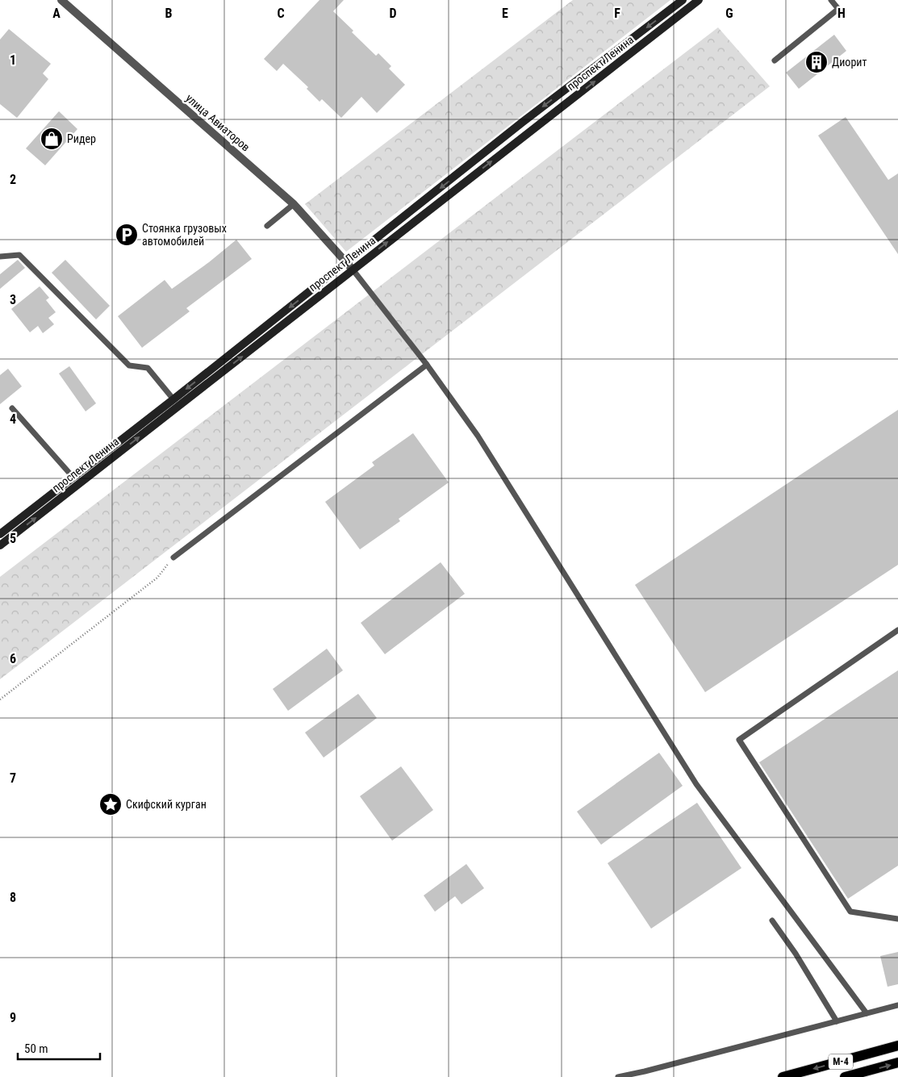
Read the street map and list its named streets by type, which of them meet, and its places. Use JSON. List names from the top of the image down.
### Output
{
  "streets": {
    "main road": ["проспект Ленина", "М-4"],
    "street": ["улица Авиаторов"]
  },
  "crossings": [
    ["проспект Ленина", "улица Авиаторов"]
  ],
  "places": {
    "building": ["Диорит"],
    "shop": ["Ридер"],
    "parking": ["Стоянка грузовых автомобилей"],
    "place": ["Скифский курган"]
  },
  "scale_bar": "50 m",
  "grid": {
    "columns": [
      "A",
      "B",
      "C",
      "D",
      "E",
      "F",
      "G",
      "H"
    ],
    "rows": [
      "1",
      "2",
      "3",
      "4",
      "5",
      "6",
      "7",
      "8",
      "9"
    ]
  }
}
